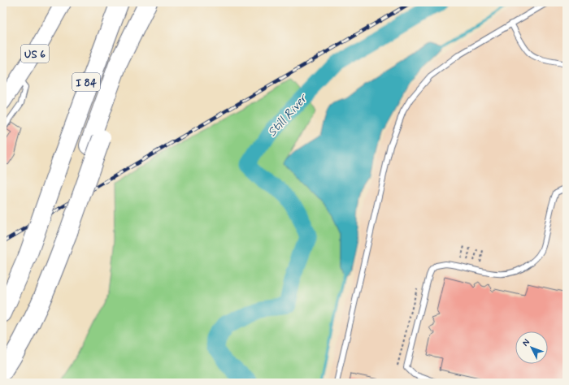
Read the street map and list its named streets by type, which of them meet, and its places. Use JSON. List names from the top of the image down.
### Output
{
  "streets": {
    "highway": ["I 84"],
    "main road": ["US 6"]
  },
  "water": ["Still River"],
  "north": "top left"
}
